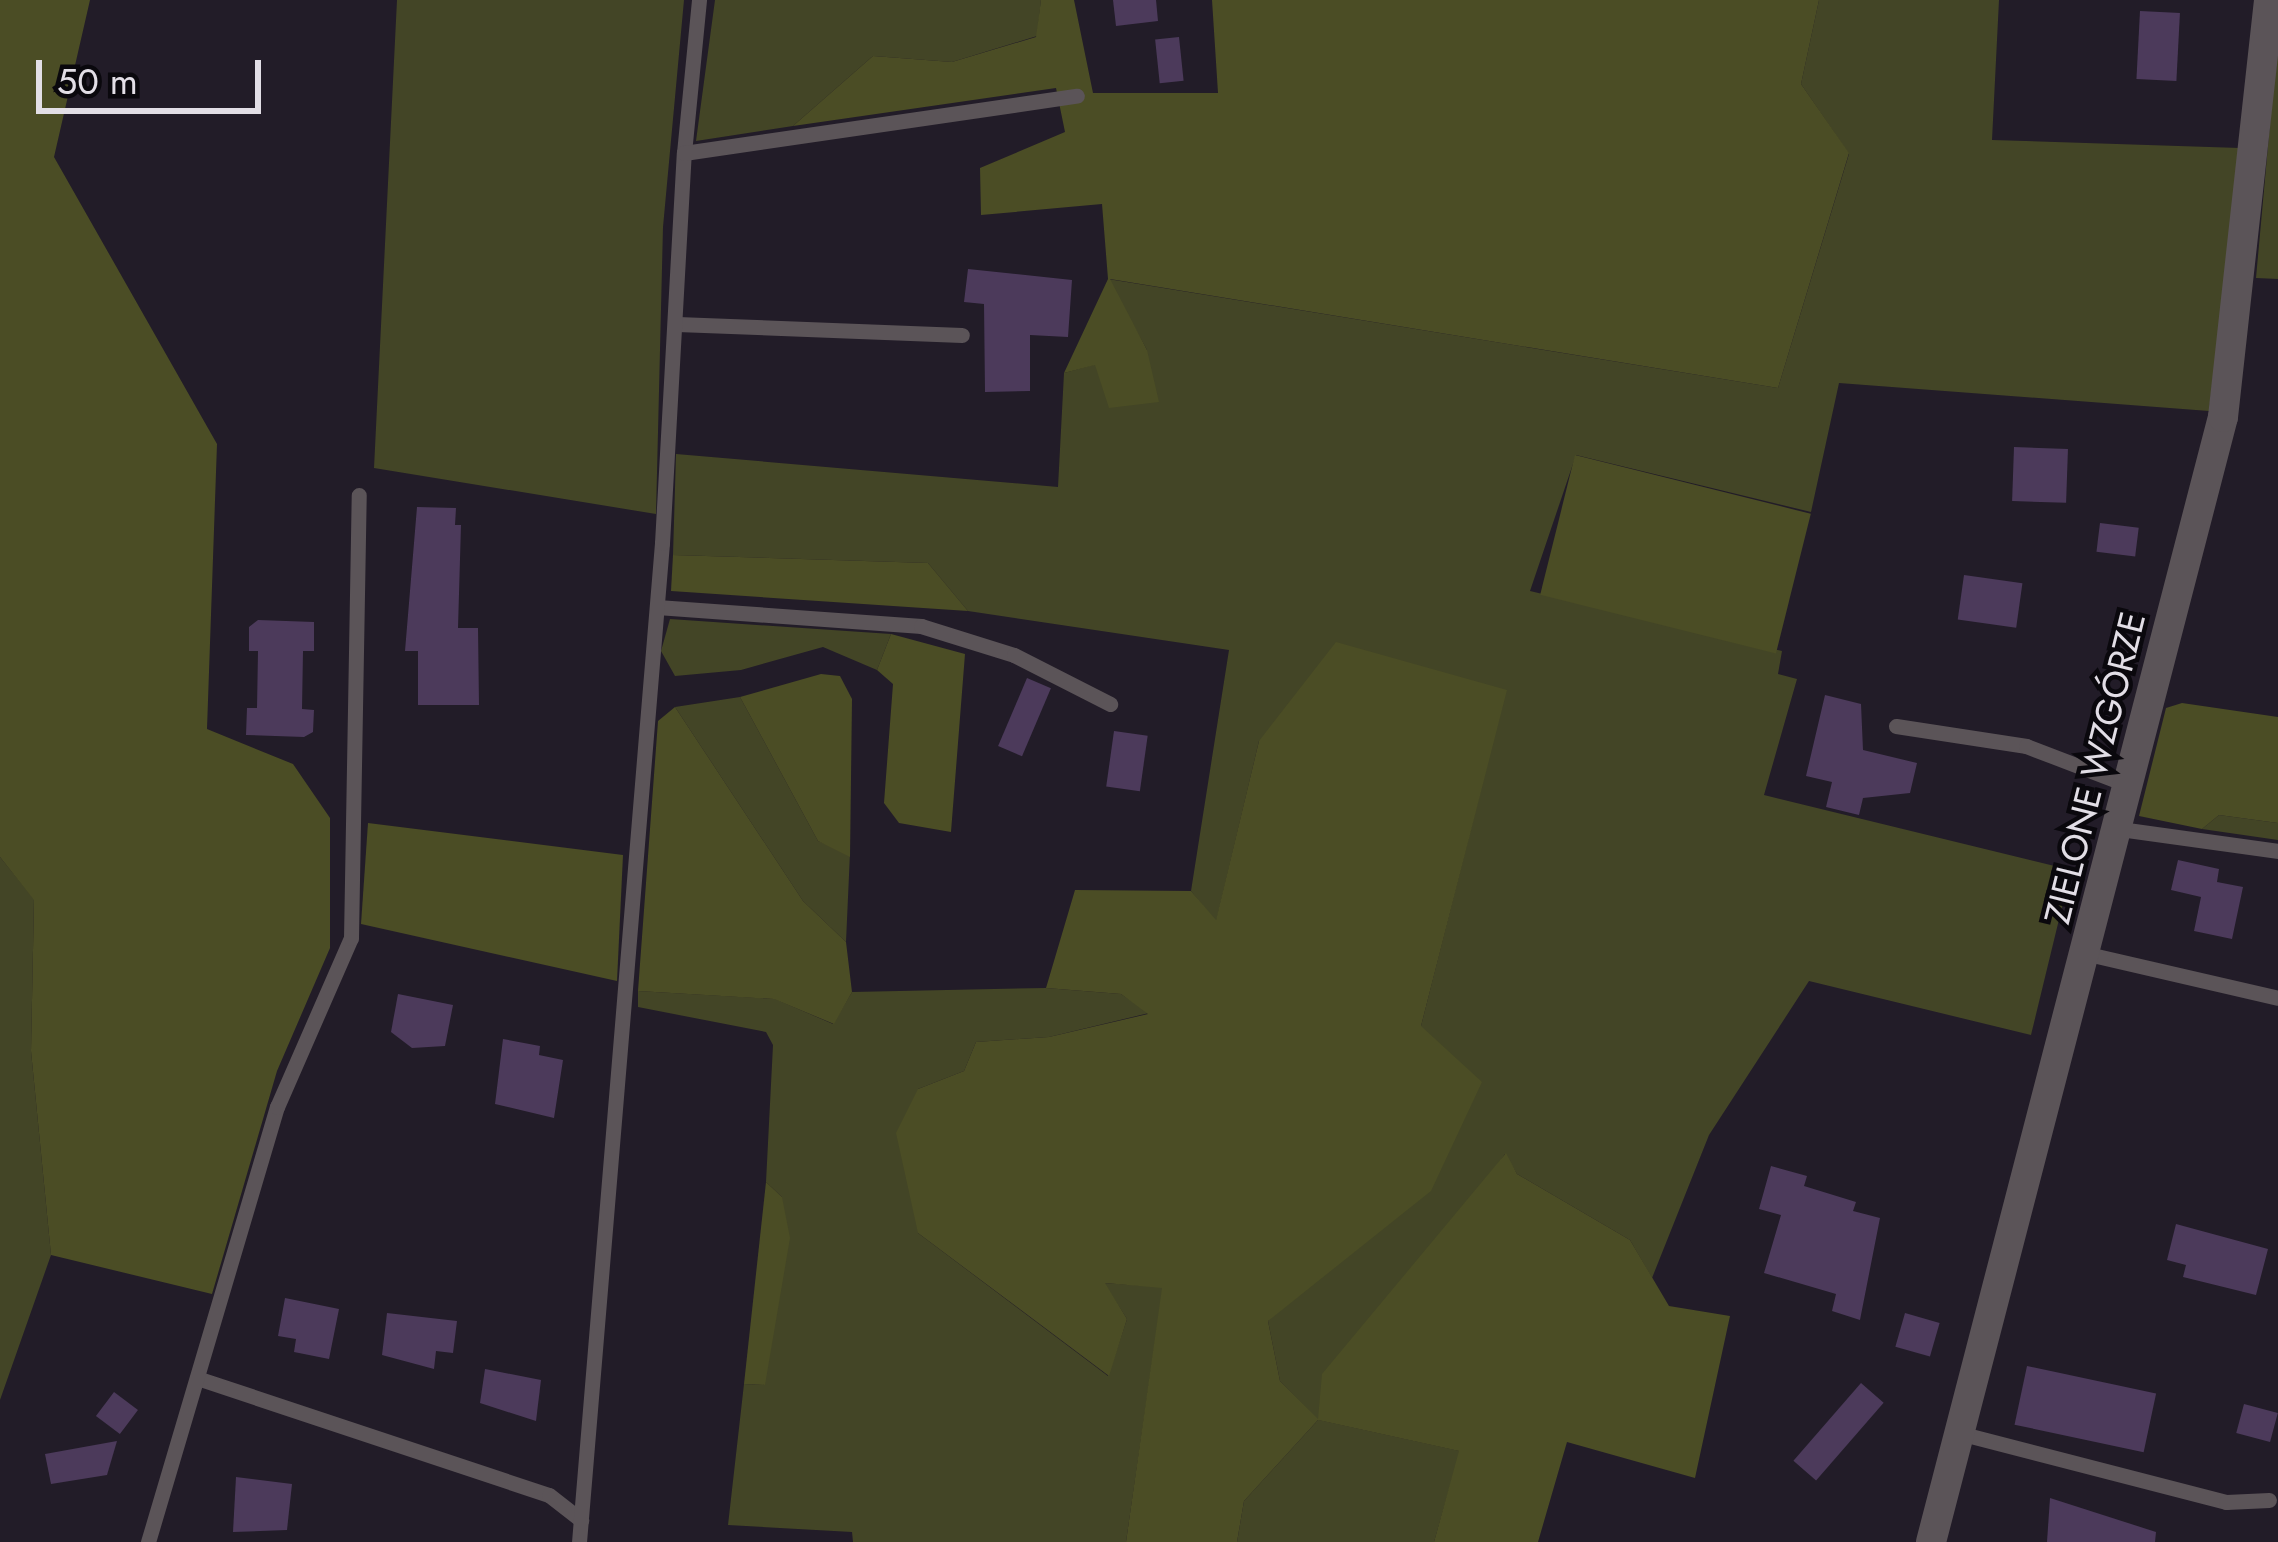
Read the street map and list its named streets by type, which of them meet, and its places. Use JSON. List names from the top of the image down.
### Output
{
  "streets": {
    "street": ["ZIELONE WZGÓRZE"]
  },
  "scale_bar": "50 m"
}
